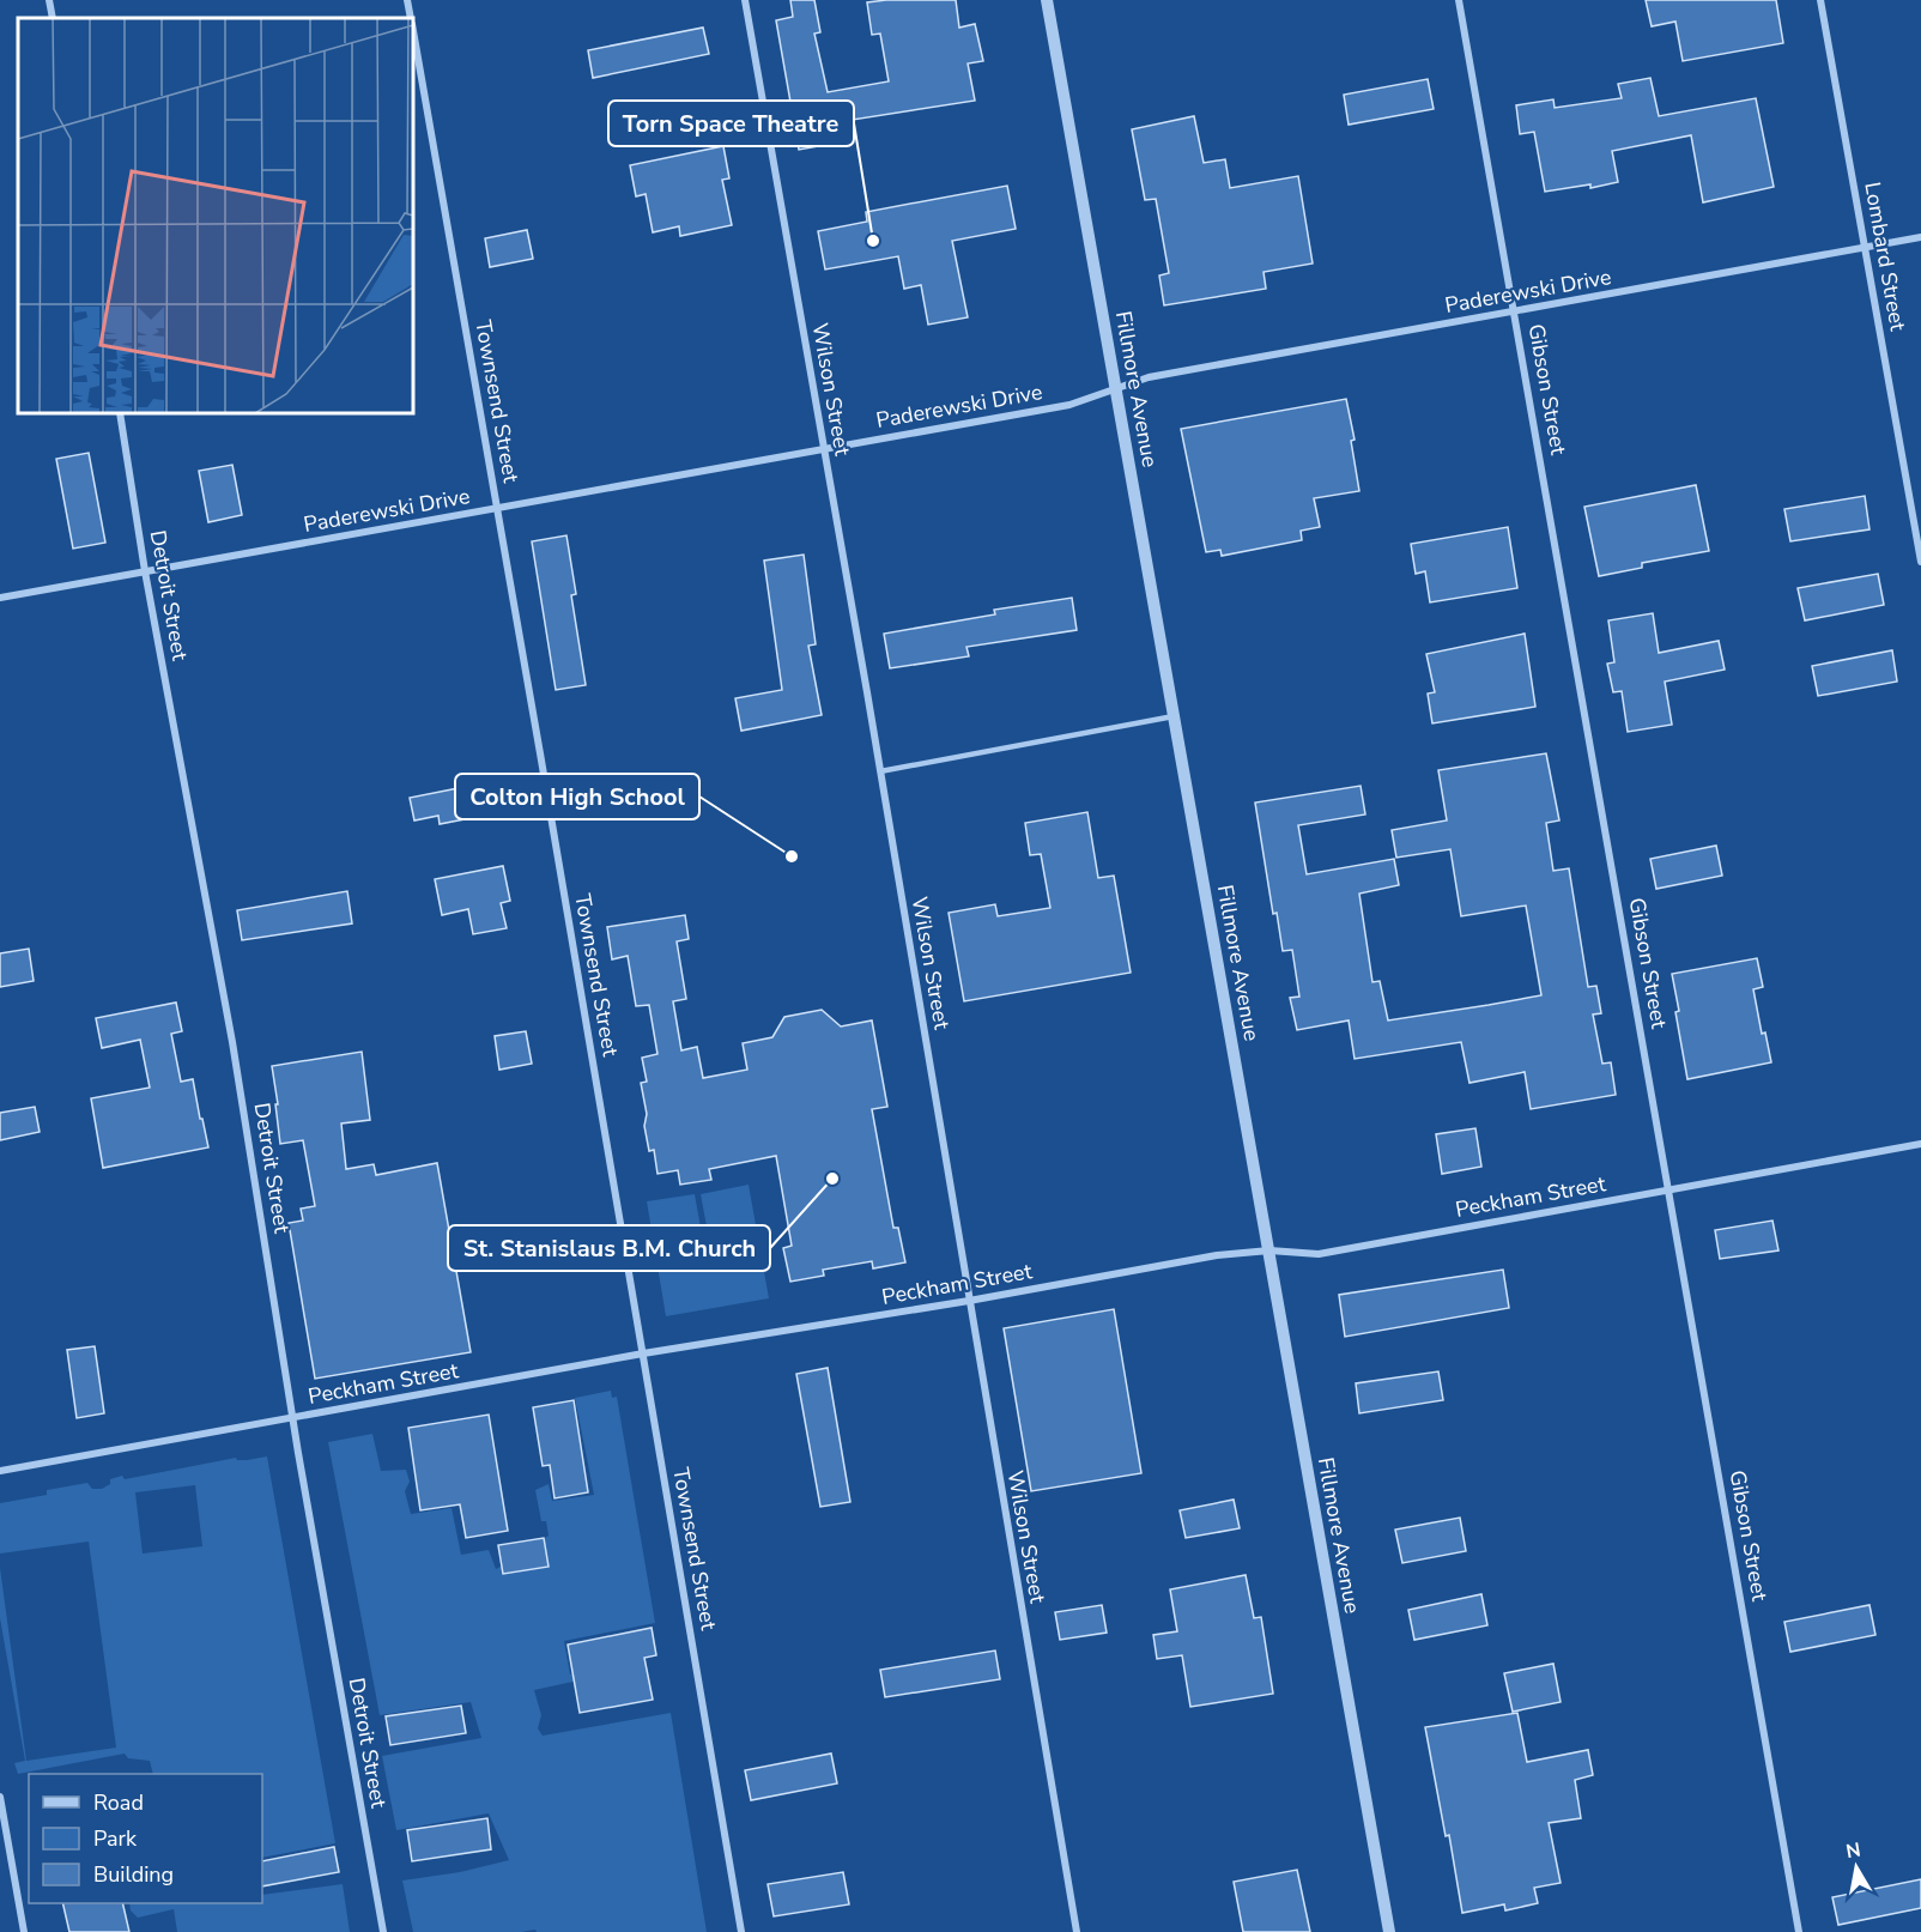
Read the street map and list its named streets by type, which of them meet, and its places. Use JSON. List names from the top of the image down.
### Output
{
  "streets": {
    "street": [
      "Lombard Street",
      "Paderewski Drive",
      "Wilson Street",
      "Fillmore Avenue",
      "Gibson Street",
      "Townsend Street",
      "Detroit Street",
      "Peckham Street"
    ]
  },
  "crossings": [
    ["Lombard Street", "Paderewski Drive"],
    ["Paderewski Drive", "Wilson Street"],
    ["Paderewski Drive", "Fillmore Avenue"],
    ["Paderewski Drive", "Gibson Street"],
    ["Paderewski Drive", "Townsend Street"],
    ["Paderewski Drive", "Detroit Street"],
    ["Wilson Street", "Peckham Street"],
    ["Fillmore Avenue", "Peckham Street"],
    ["Gibson Street", "Peckham Street"],
    ["Townsend Street", "Peckham Street"],
    ["Detroit Street", "Peckham Street"]
  ],
  "places": ["Torn Space Theatre", "Colton High School", "St. Stanislaus B.M. Church"],
  "legend": ["Road", "Park", "Building"],
  "north": "top"
}
